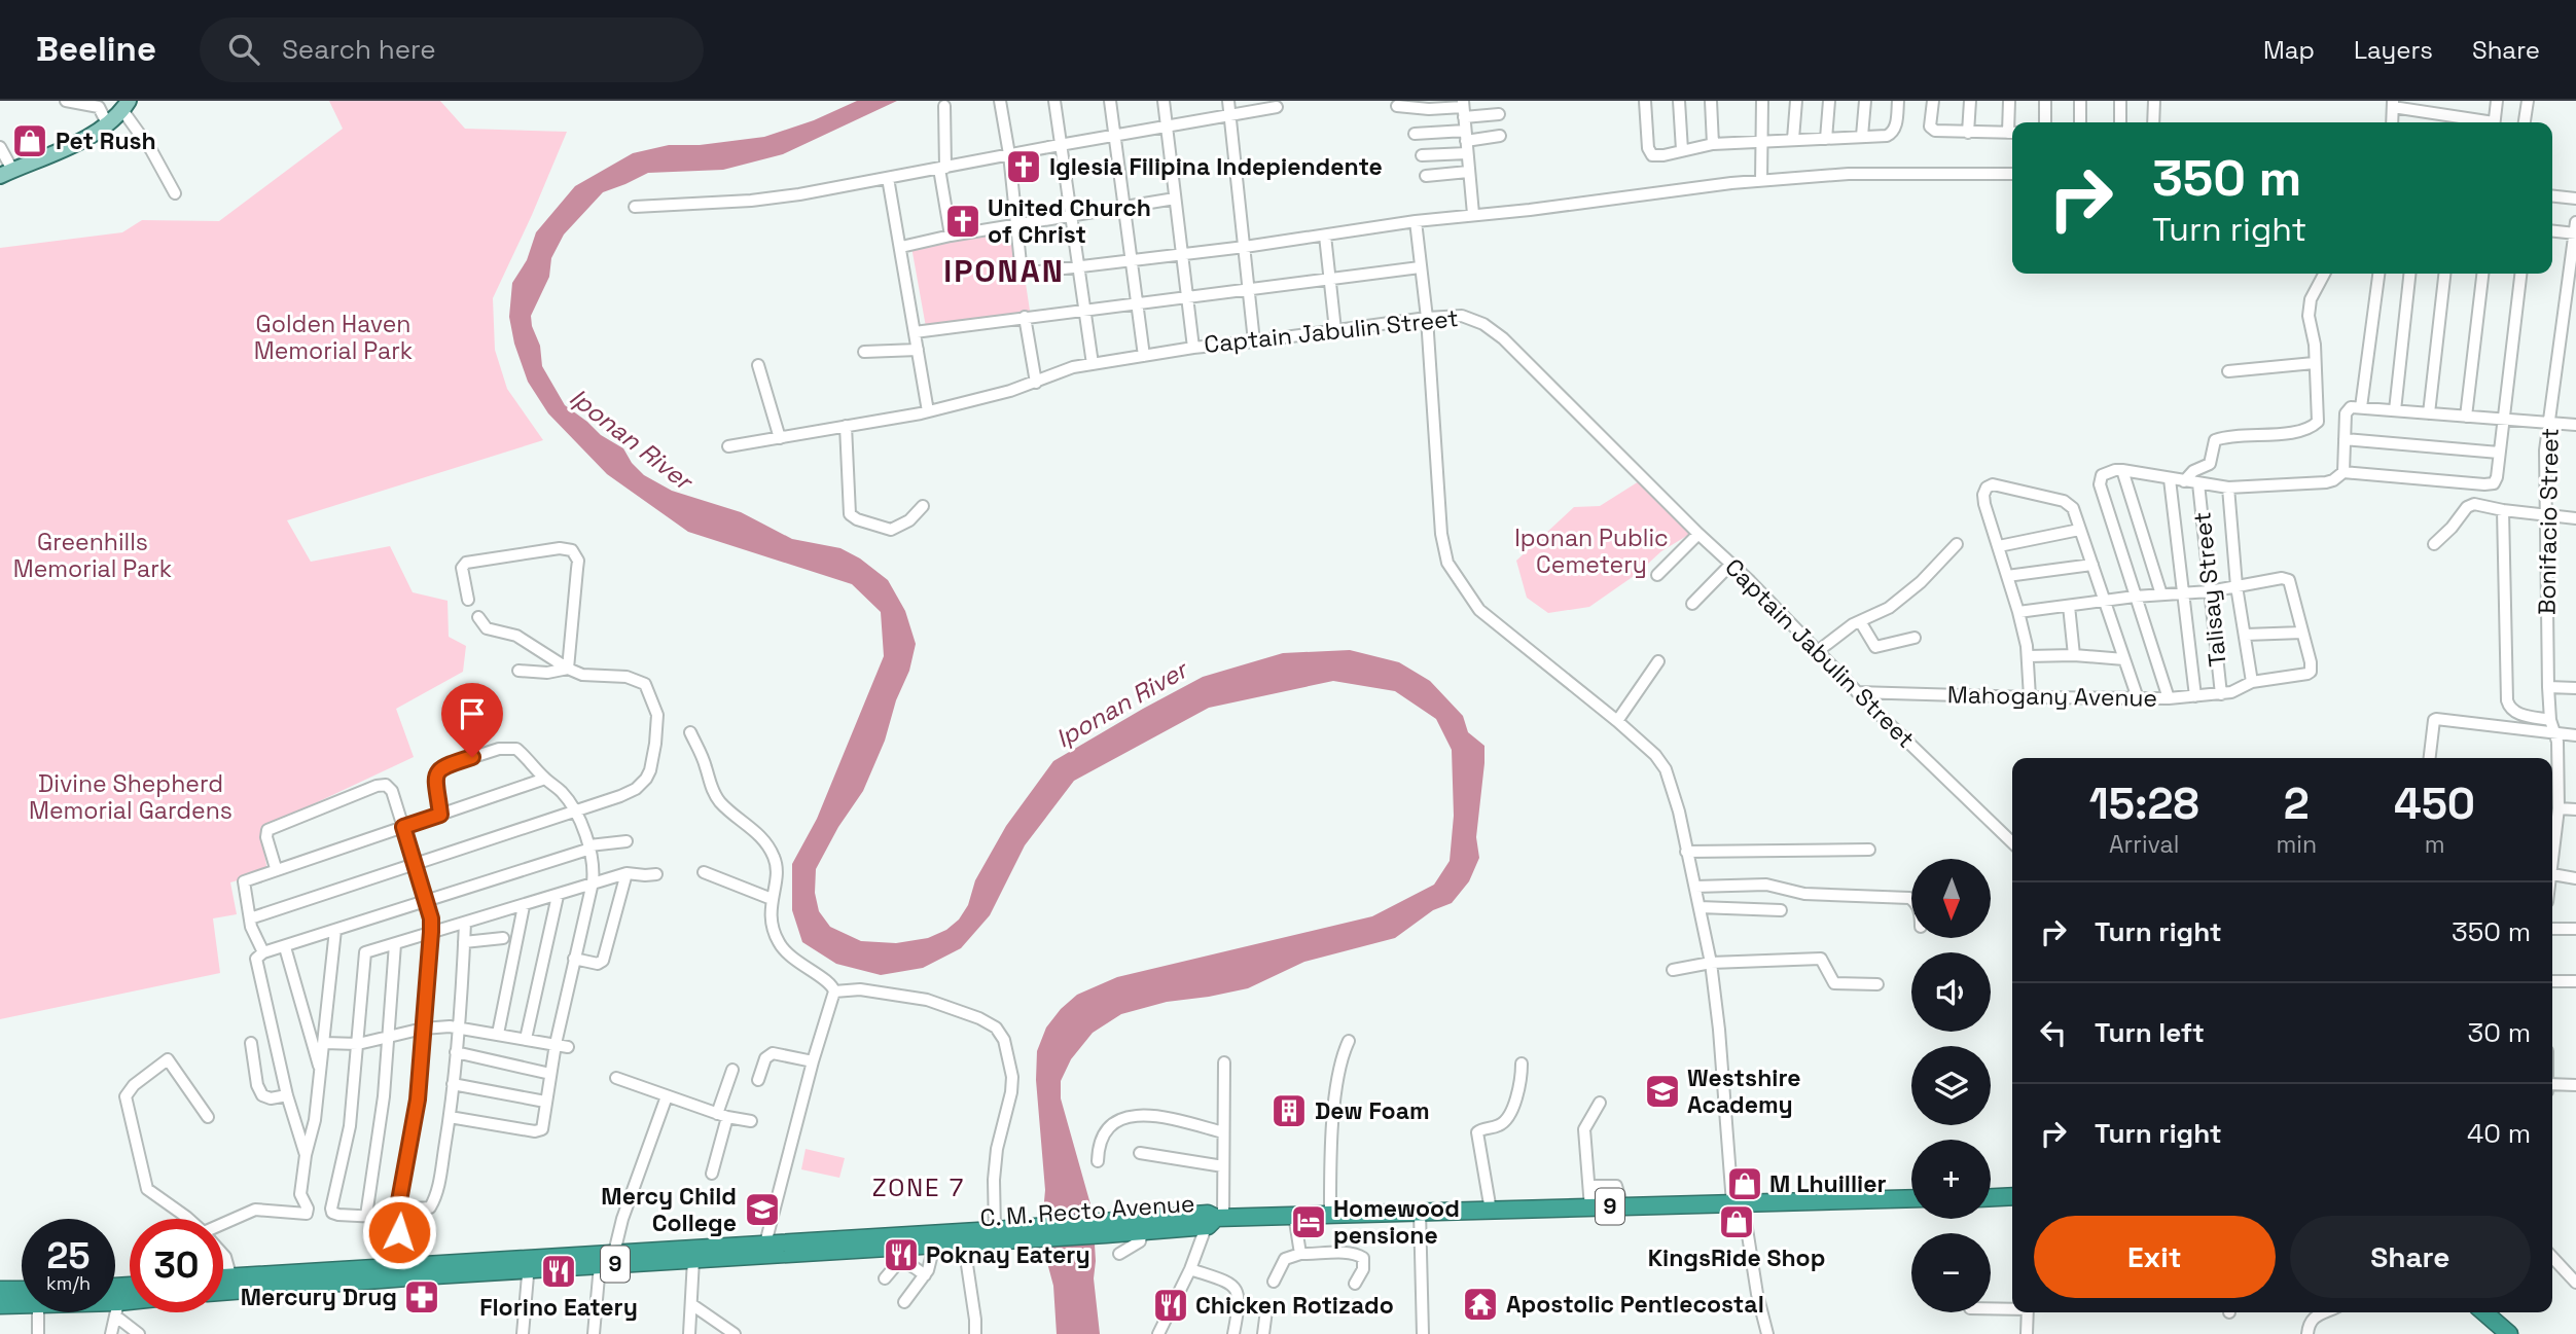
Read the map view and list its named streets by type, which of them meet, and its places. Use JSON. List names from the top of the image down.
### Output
{
  "streets": {
    "highway": ["9", "C. M. Recto Avenue"],
    "street": [
      "Captain Jabulin Street",
      "Bonifacio Street",
      "Talisay Street",
      "Mahogany Avenue"
    ]
  },
  "crossings": [
    ["Captain Jabulin Street", "Mahogany Avenue"],
    ["Talisay Street", "Mahogany Avenue"],
    ["9", "C. M. Recto Avenue"]
  ],
  "districts": ["IPONAN", "ZONE 7"],
  "water": ["Iponan River"],
  "parks": [
    "Golden Haven Memorial Park",
    "Iponan Public Cemetery",
    "Greenhills Memorial Park",
    "Divine Shepherd Memorial Gardens"
  ],
  "places": {
    "shop": ["Pet Rush", "M Lhuillier", "KingsRide Shop"],
    "church": ["Iglesia Filipina Indepiendente", "United Church of Christ"],
    "school or university": ["Westshire Academy", "Mercy Child College"],
    "building": ["Dew Foam"],
    "hotel": ["Homewood pensione"],
    "restaurant": ["Poknay Eatery", "Florino Eatery", "Chicken Rotizado"],
    "pharmacy": ["Mercury Drug"],
    "temple": ["Apostolic Pentlecostal"]
  },
  "north": "bottom",
  "page": {
    "header": "Beeline",
    "search": "Search here",
    "nav": ["Map", "Layers", "Share"],
    "turn": ["350 m", "Turn right"],
    "eta": [
      "15:28",
      "Arrival",
      "2",
      "min",
      "450",
      "m"
    ],
    "map_buttons": ["+", "−"],
    "list": [
      {
        "name": "Turn right",
        "value": "350 m"
      },
      {
        "name": "Turn left",
        "value": "30 m"
      },
      {
        "name": "Turn right",
        "value": "40 m"
      }
    ],
    "buttons": ["Exit", "Share"],
    "speed": "25 km/h",
    "limit": "30"
  }
}
